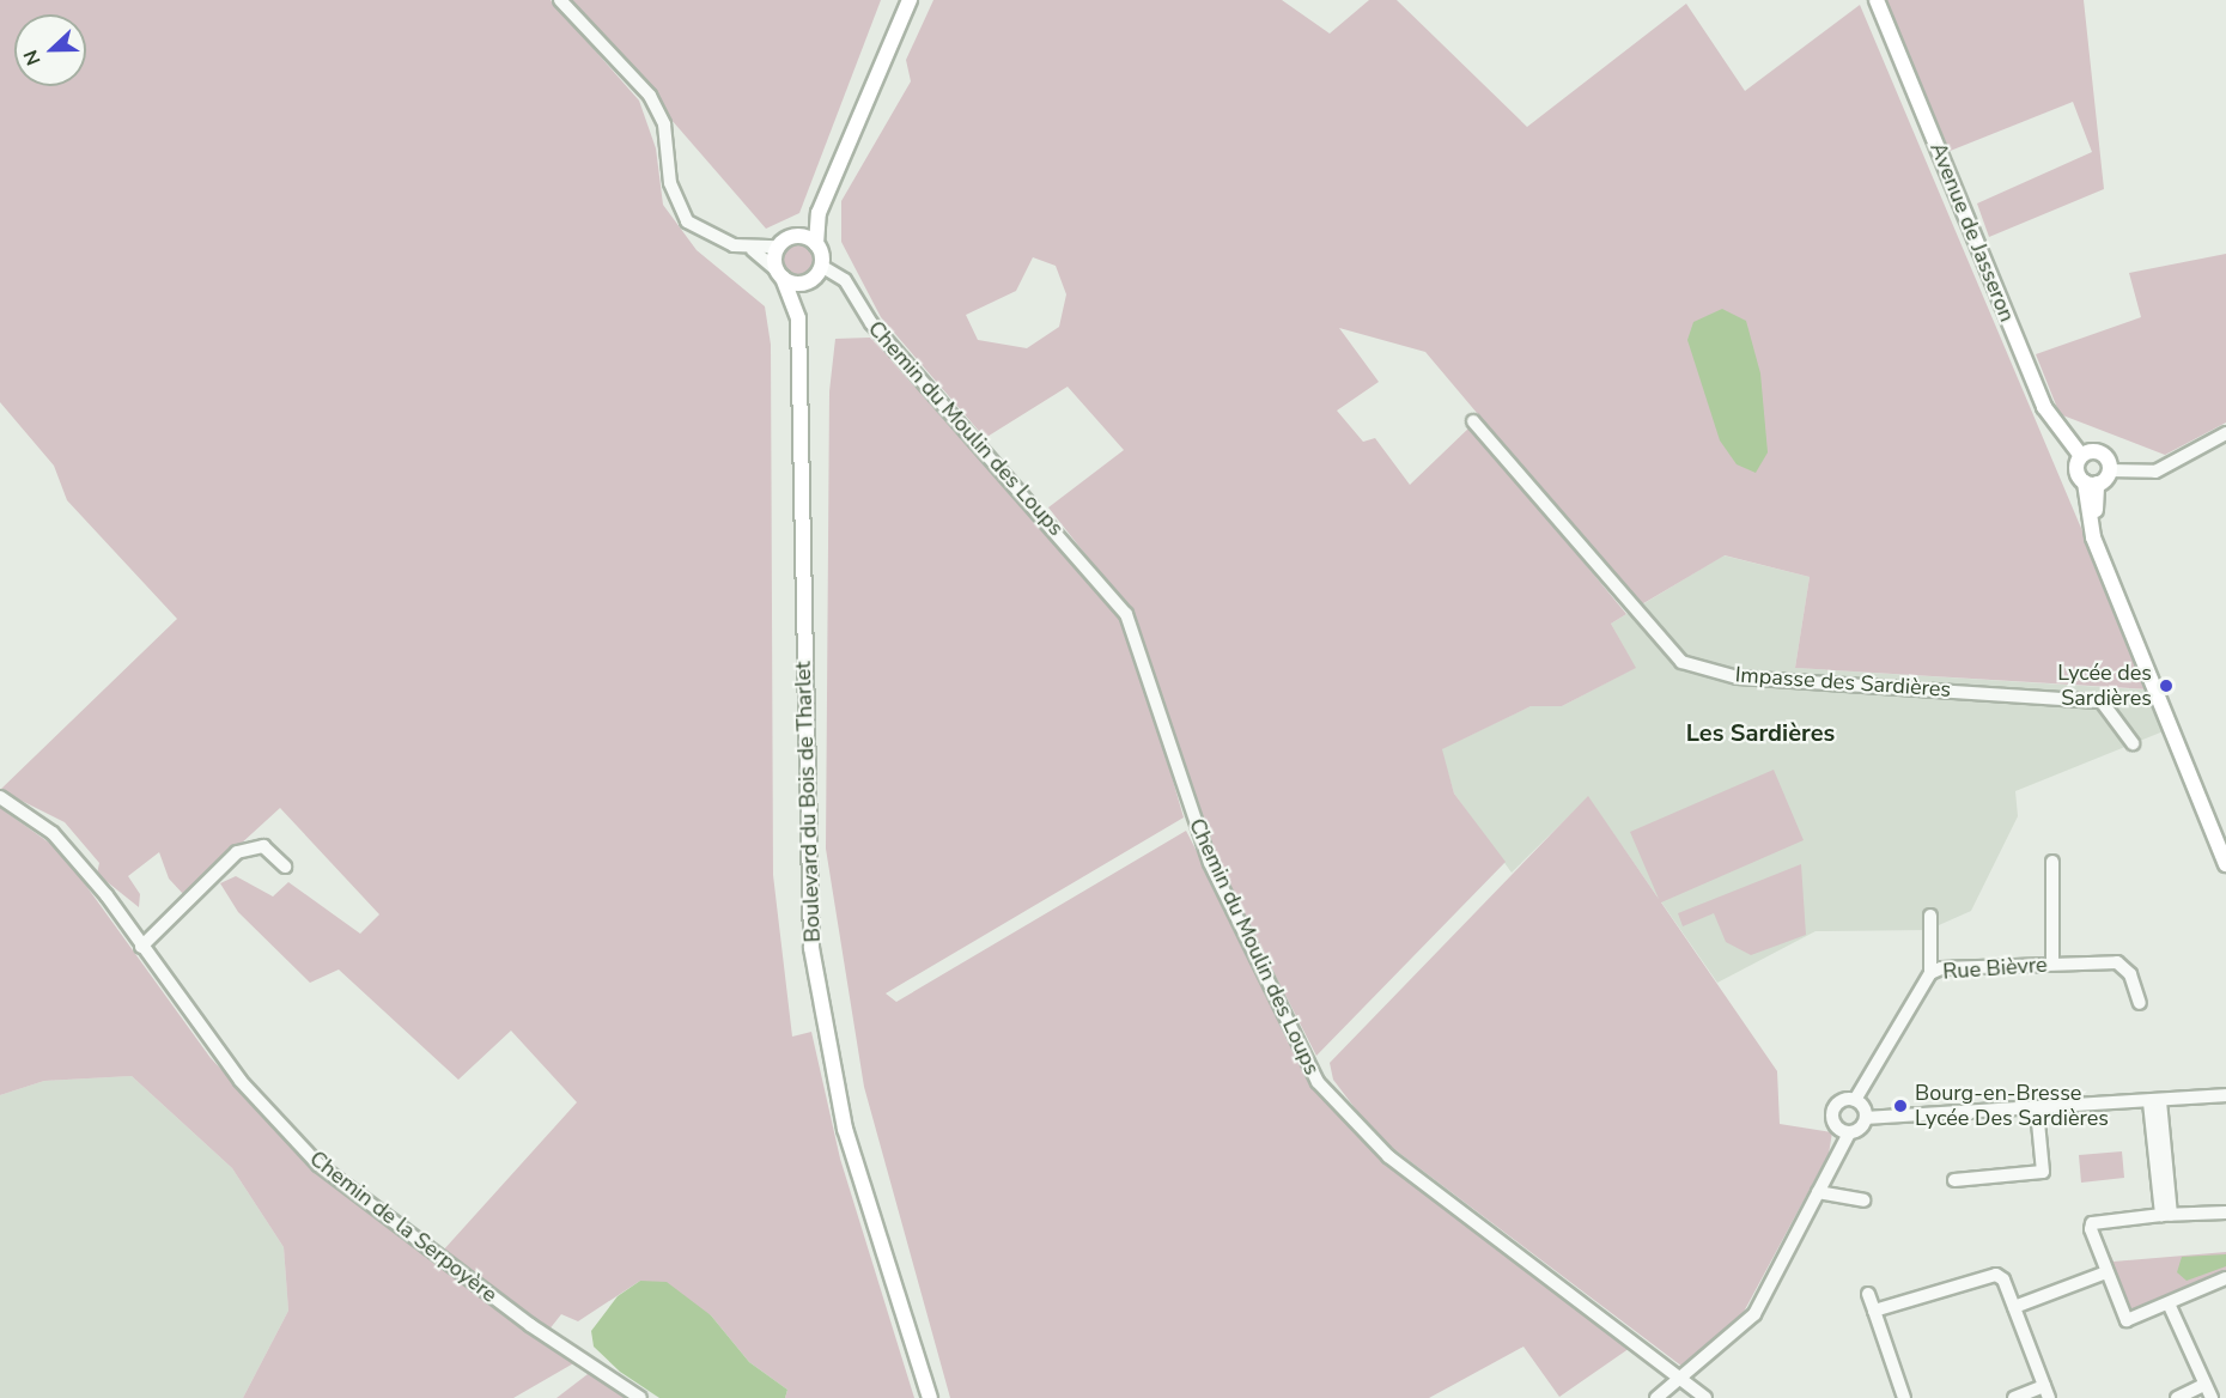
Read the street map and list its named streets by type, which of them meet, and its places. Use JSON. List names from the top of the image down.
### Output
{
  "streets": {
    "main road": ["Avenue de Jasseron", "Boulevard du Bois de Tharlet"],
    "street": [
      "Chemin du Moulin des Loups",
      "Impasse des Sardières",
      "Rue Bièvre",
      "Chemin de la Serpoyère"
    ]
  },
  "crossings": [
    ["Chemin du Moulin des Loups", "Boulevard du Bois de Tharlet"]
  ],
  "districts": ["Les Sardières"],
  "places": ["Lycée des Sardières", "Bourg-en-Bresse Lycée Des Sardières"],
  "north": "left"
}
